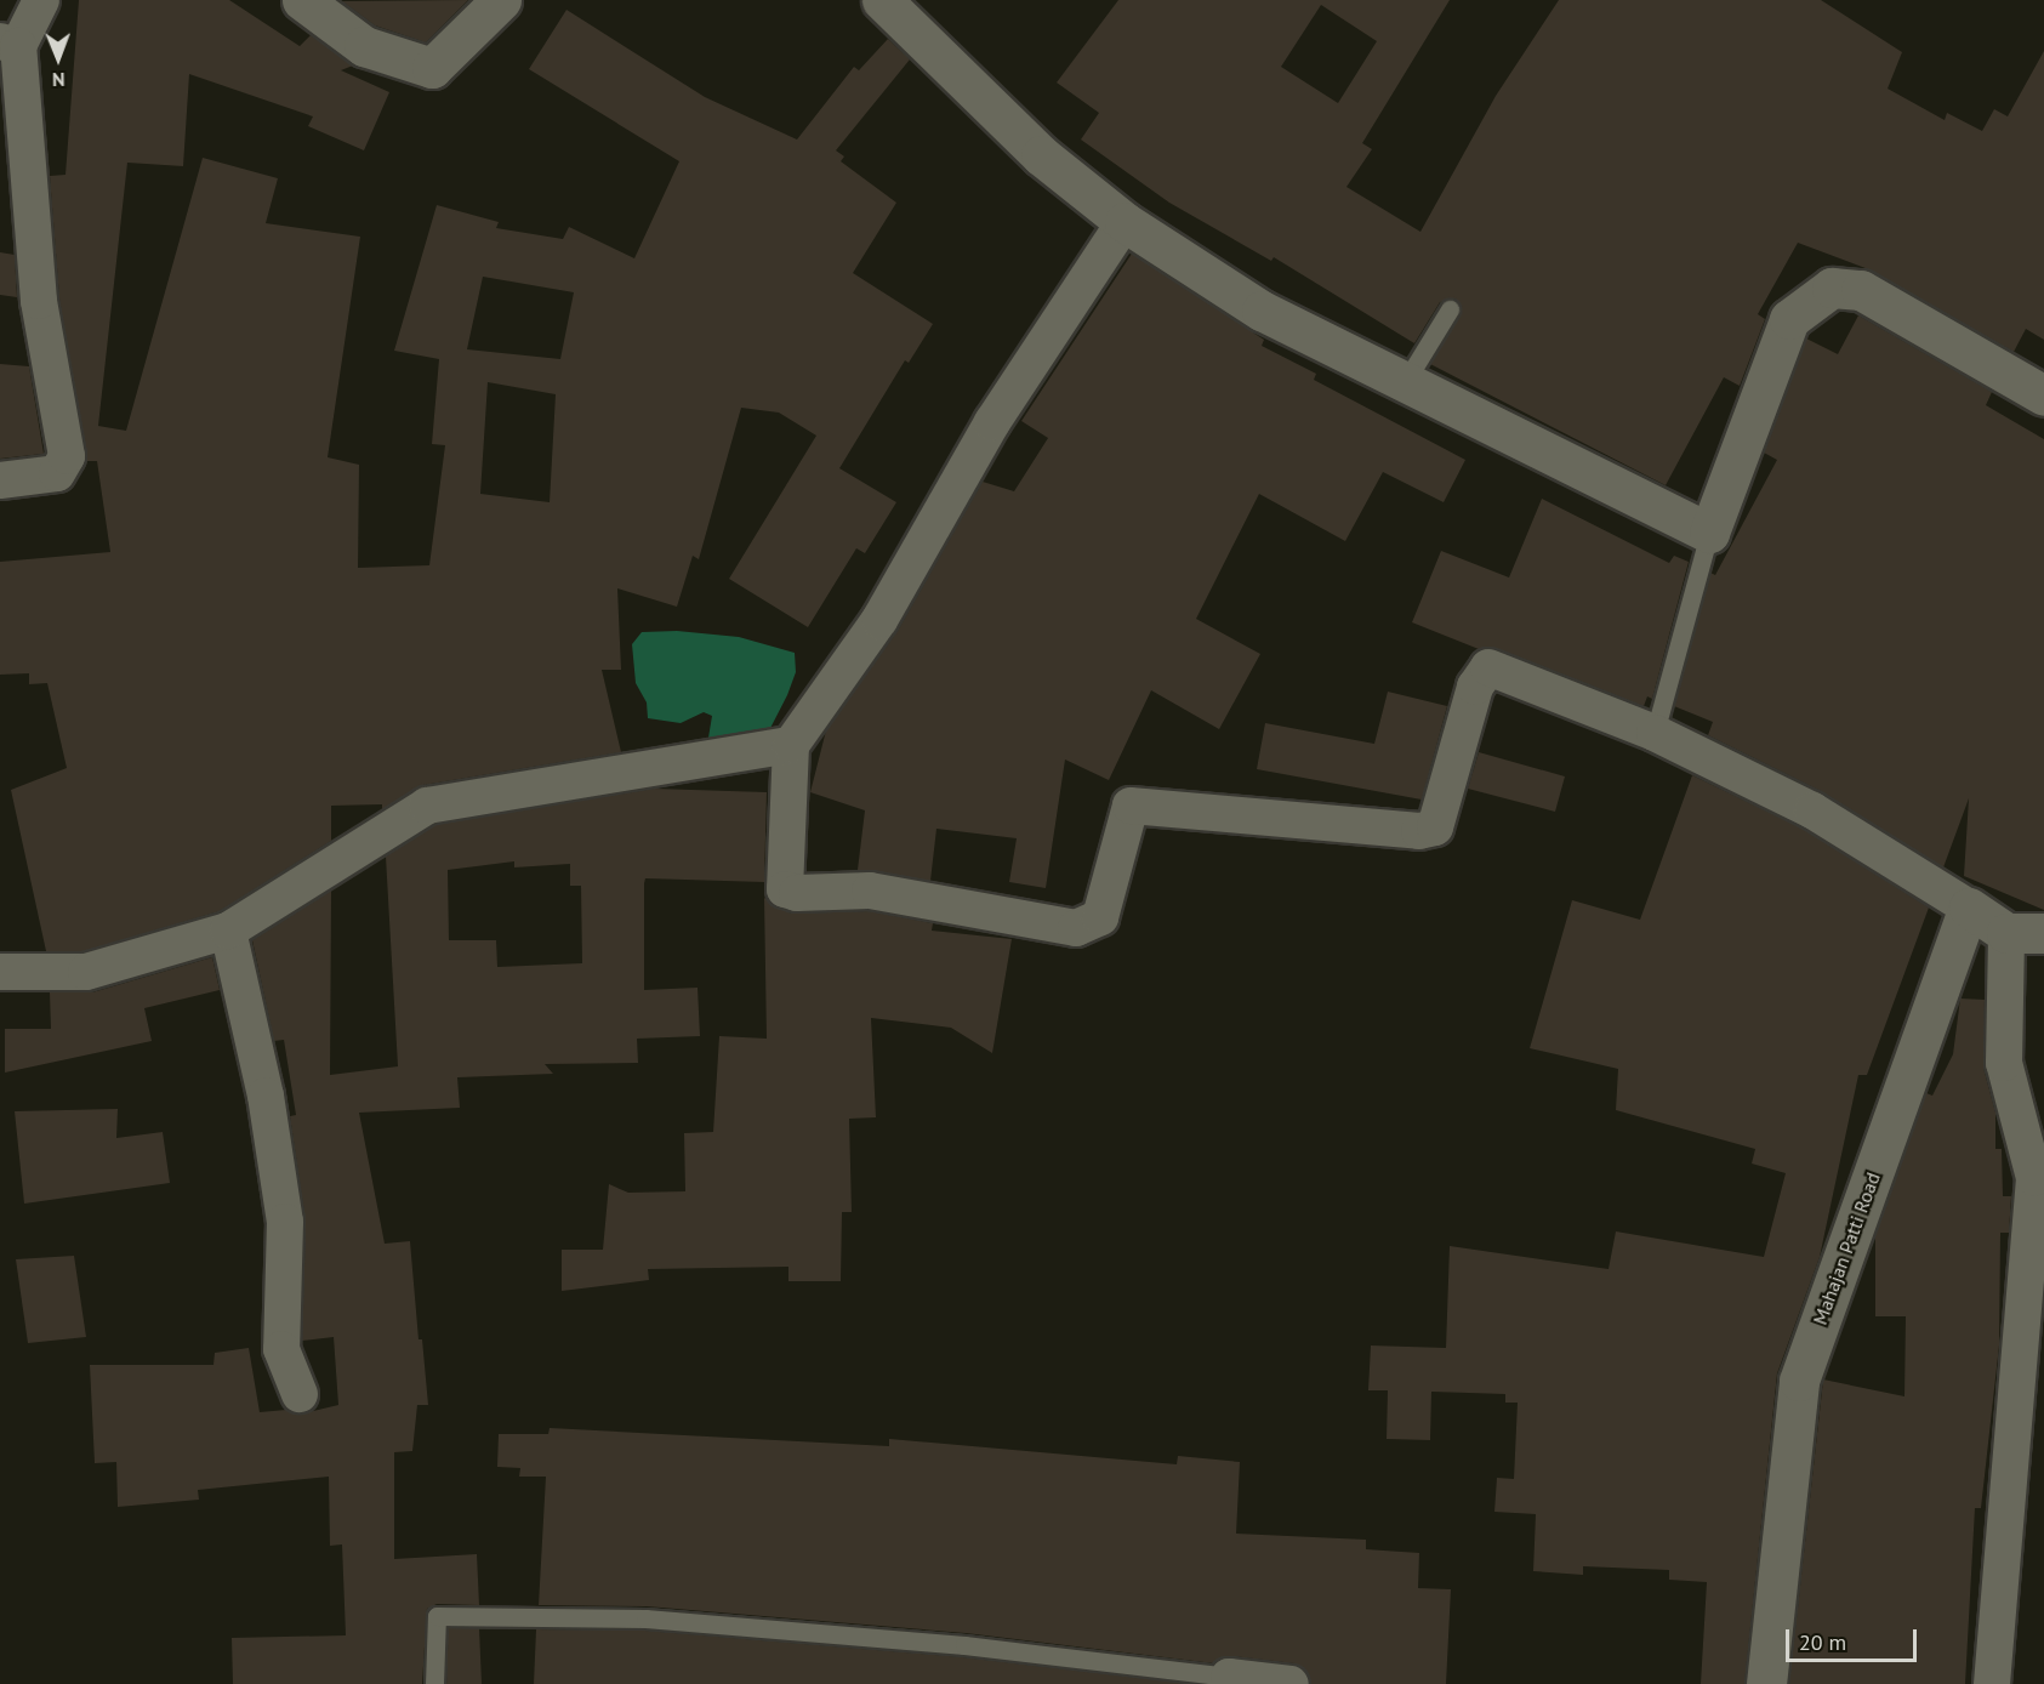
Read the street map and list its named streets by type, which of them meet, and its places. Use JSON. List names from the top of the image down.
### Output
{
  "streets": {
    "street": ["Mahajan Patti Road"]
  },
  "scale_bar": "20 m",
  "north": "bottom"
}
